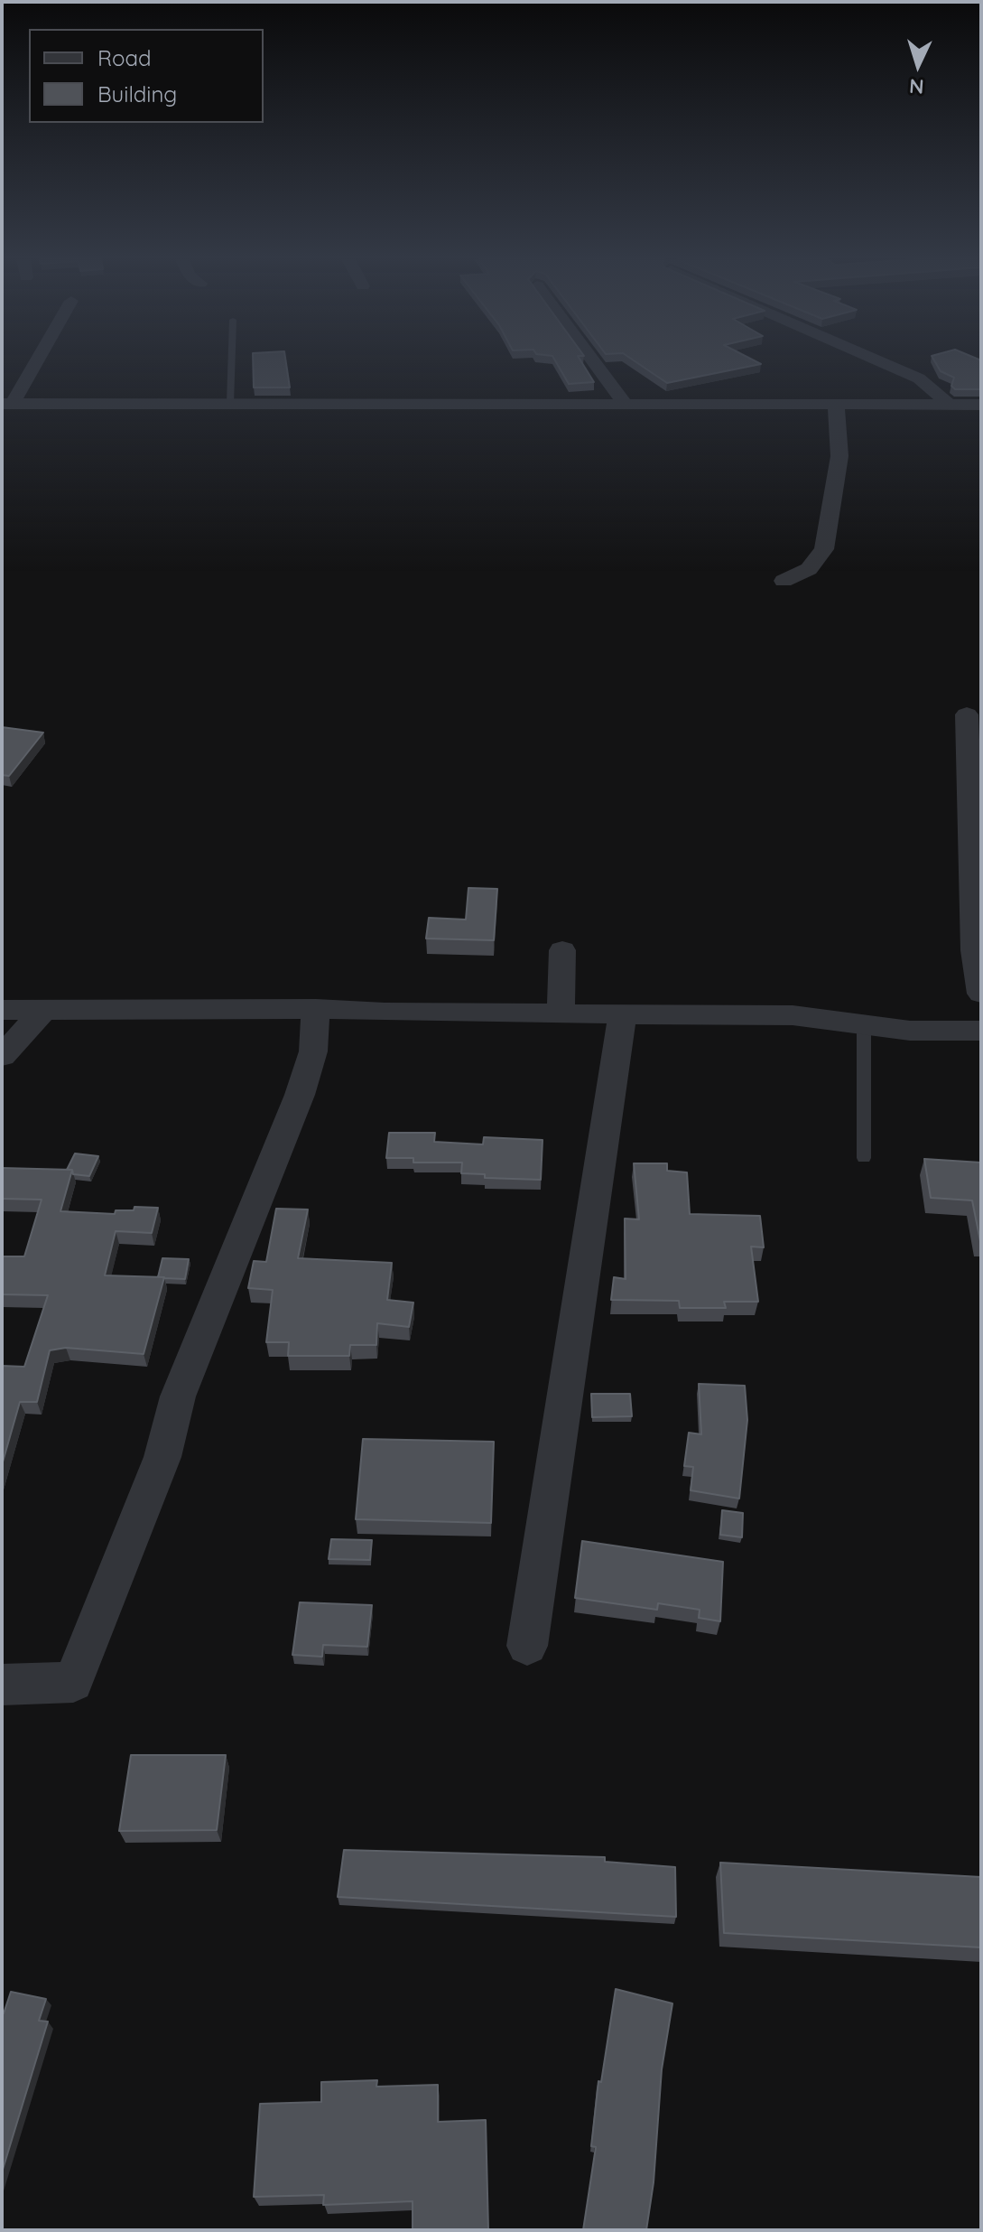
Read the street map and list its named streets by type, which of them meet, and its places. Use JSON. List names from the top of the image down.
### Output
{
  "legend": ["Road", "Building"],
  "north": "bottom"
}
